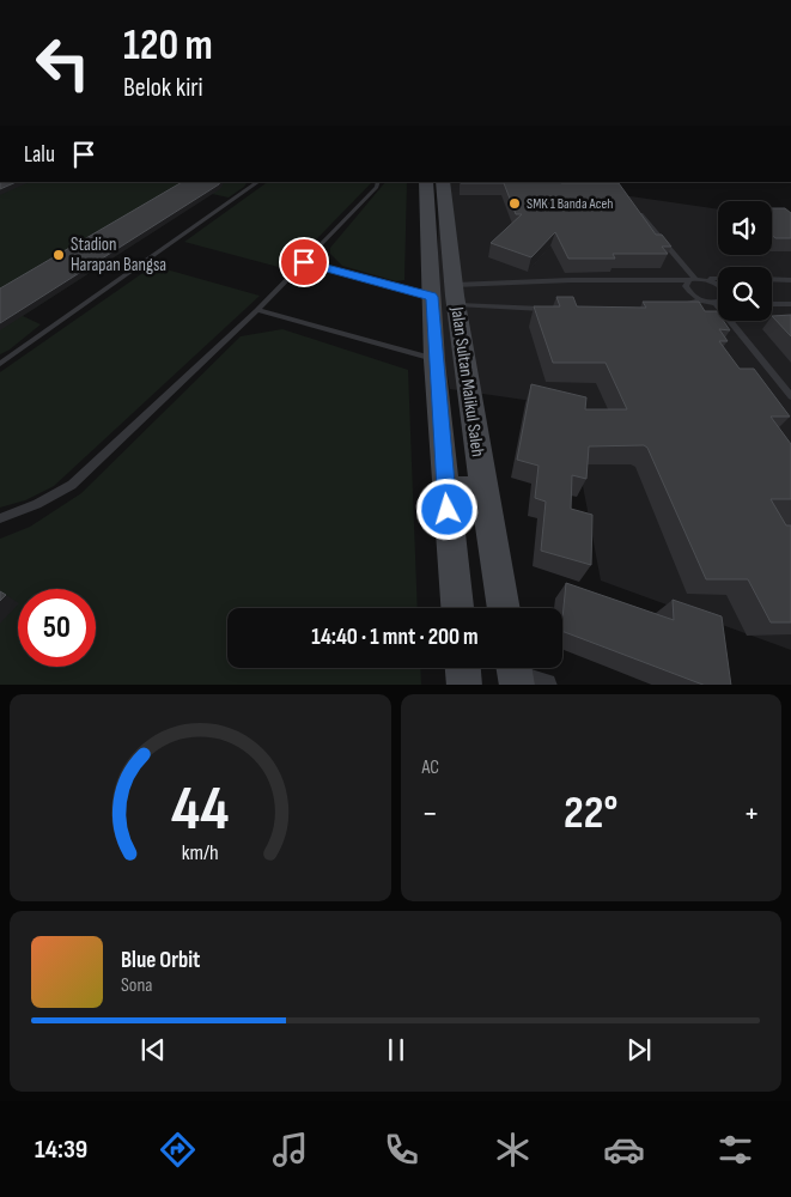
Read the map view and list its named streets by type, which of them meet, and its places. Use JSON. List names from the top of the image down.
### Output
{
  "streets": {
    "main road": ["Jalan Sultan Malikul Saleh"]
  },
  "places": ["SMK 1 Banda Aceh", "Stadion Harapan Bangsa"],
  "page": {
    "turn": ["120 m", "Belok kiri"],
    "then": "Lalu",
    "limit": "50",
    "trip": "14:40 · 1 mnt · 200 m",
    "tile": "AC",
    "heat": ["−", "22°", "+"],
    "song": ["Blue Orbit", "Sona"],
    "tabs": "14:39",
    "gauge": ["44", "km/h"]
  }
}
